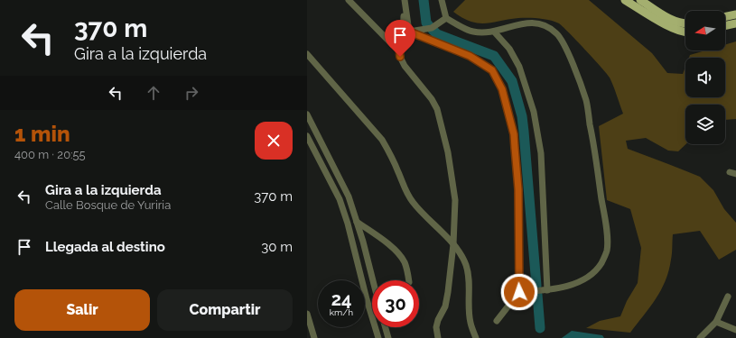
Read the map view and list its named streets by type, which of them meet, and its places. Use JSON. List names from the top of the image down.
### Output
{
  "north": "left",
  "page": {
    "turn": ["370 m", "Gira a la izquierda"],
    "heading": ["1 min", "400 m · 20:55"],
    "list": [
      {
        "name": "Gira a la izquierda",
        "note": "Calle Bosque de Yuriria",
        "value": "370 m"
      },
      {
        "name": "Llegada al destino",
        "value": "30 m"
      }
    ],
    "speed": "24 km/h",
    "limit": "30",
    "buttons": ["Salir", "Compartir"]
  }
}
